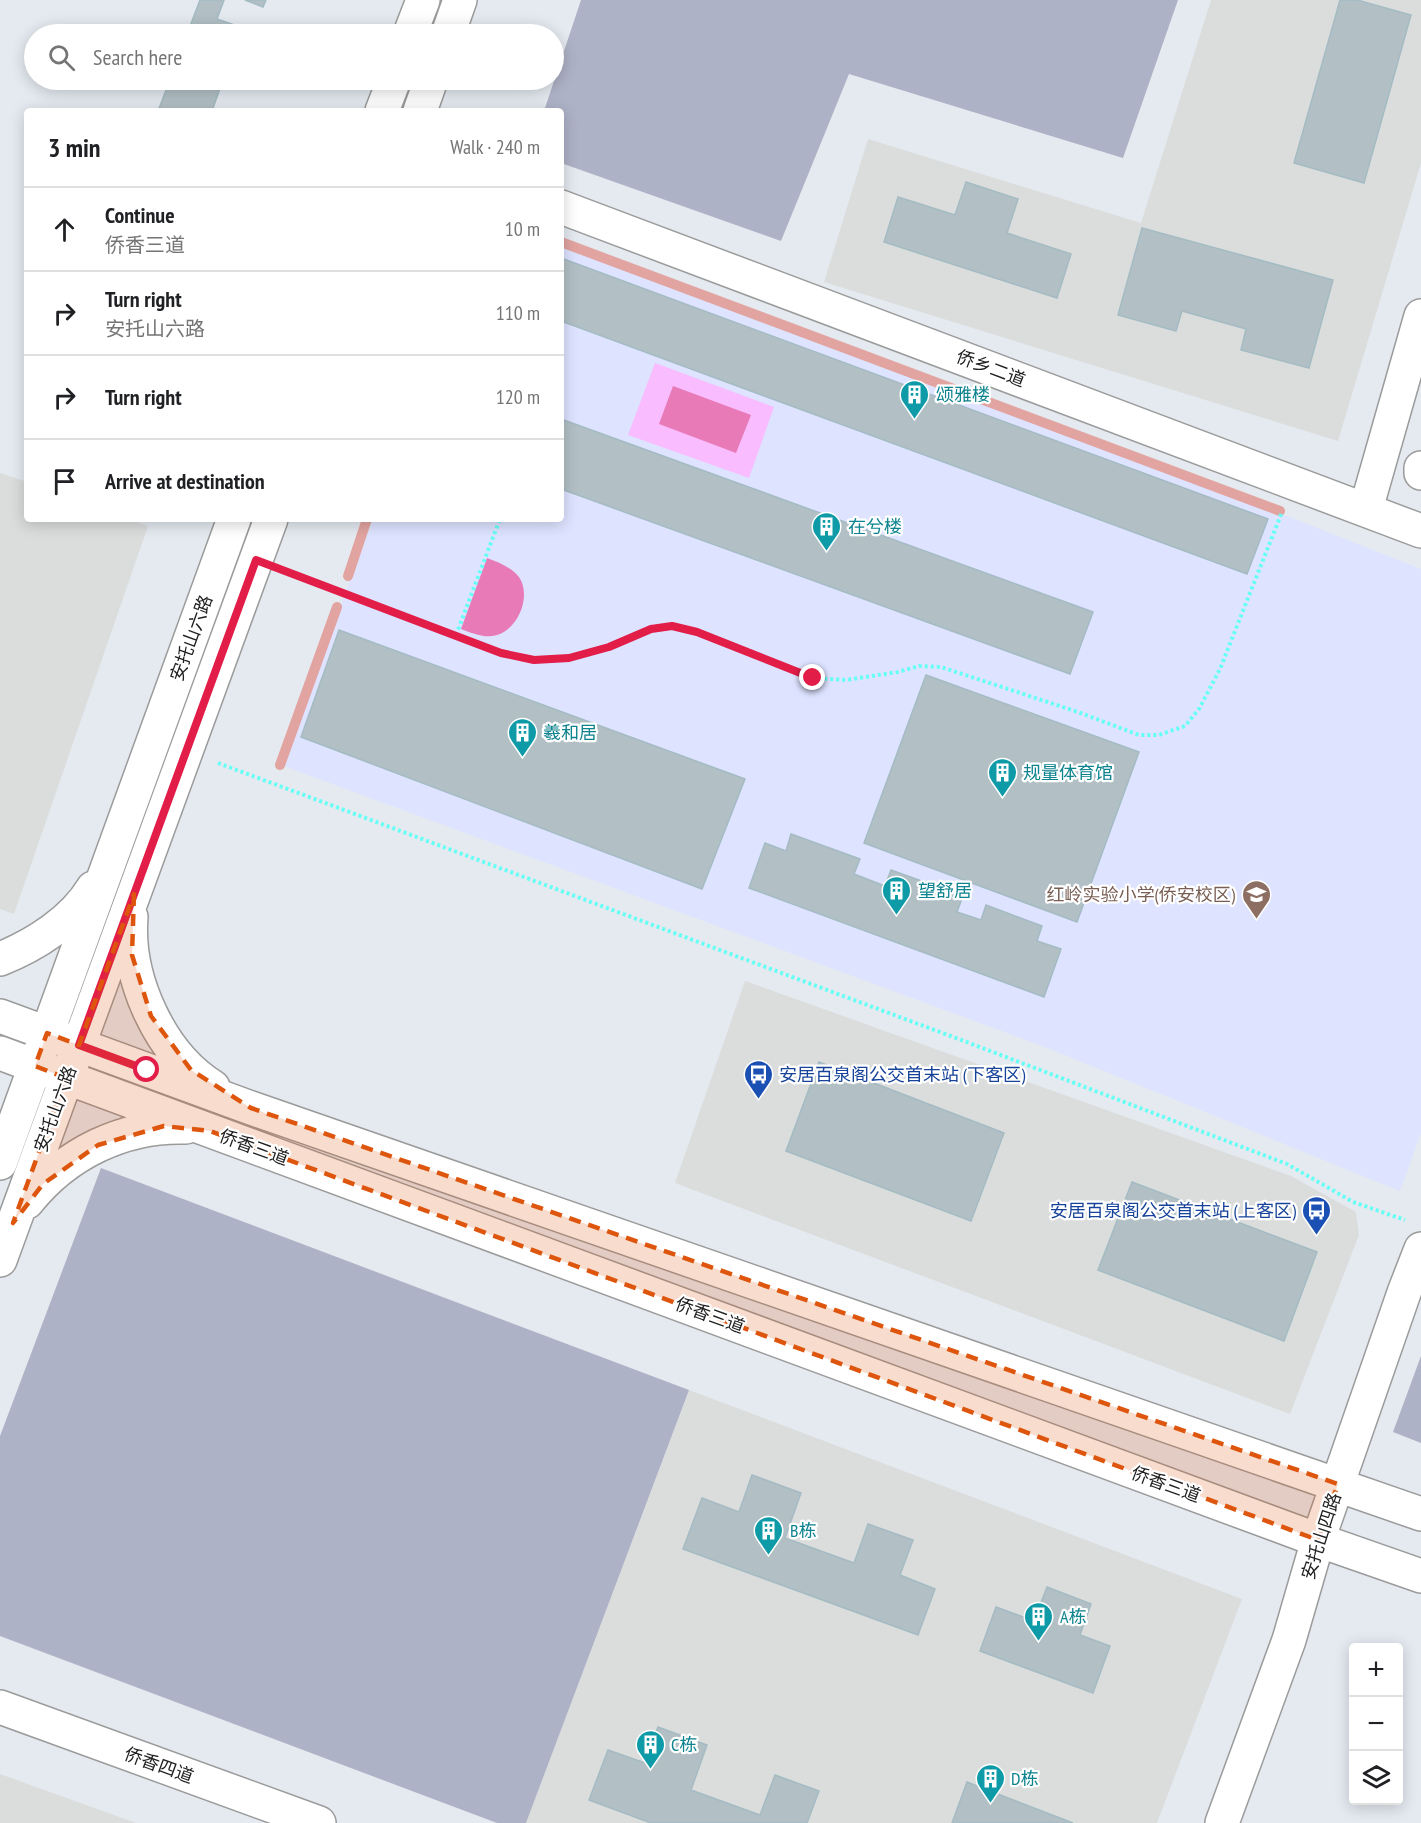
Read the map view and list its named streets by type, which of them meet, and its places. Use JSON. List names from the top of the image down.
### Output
{
  "streets": {
    "street": [
      "侨乡二道",
      "安托山六路",
      "侨香三道",
      "安托山四路",
      "侨香四道"
    ]
  },
  "crossings": [
    ["安托山六路", "侨香三道"],
    ["侨香三道", "安托山四路"]
  ],
  "places": {
    "building": [
      "颂雅楼",
      "在兮楼",
      "羲和居",
      "规量体育馆",
      "望舒居",
      "B栋",
      "A栋",
      "C栋",
      "D栋"
    ],
    "school or university": ["红岭实验小学(侨安校区)"],
    "bus stop": ["安居百泉阁公交首末站 (下客区)", "安居百泉阁公交首末站 (上客区)"]
  },
  "page": {
    "search": "Search here",
    "heading": ["3 min", "Walk · 240 m"],
    "list": [
      ["Continue", "侨香三道", "10 m"],
      ["Turn right", "安托山六路", "110 m"],
      ["Turn right", "120 m"],
      "Arrive at destination"
    ],
    "map_buttons": ["+", "−"]
  }
}
